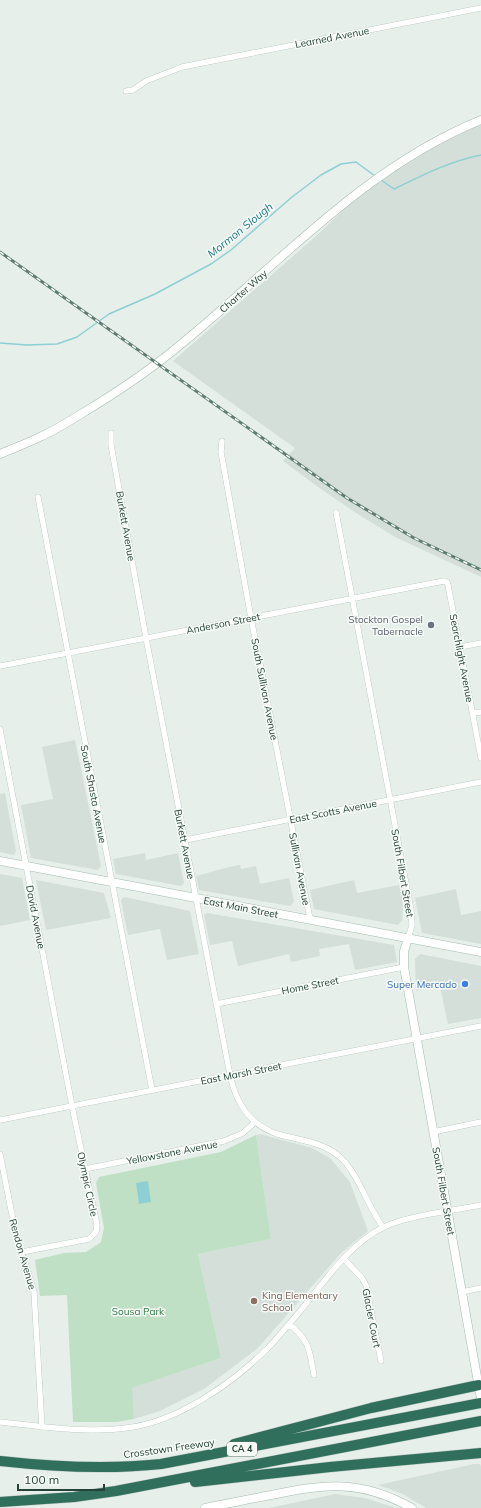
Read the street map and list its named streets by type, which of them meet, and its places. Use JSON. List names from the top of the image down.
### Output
{
  "streets": {
    "highway": ["Crosstown Freeway", "CA 4"],
    "main road": ["Charter Way", "South Filbert Street", "East Main Street"],
    "street": [
      "Learned Avenue",
      "Burkett Avenue",
      "Anderson Street",
      "Searchlight Avenue",
      "South Sullivan Avenue",
      "South Shasta Avenue",
      "East Scotts Avenue",
      "Sullivan Avenue",
      "David Avenue",
      "Home Street",
      "East Marsh Street",
      "Yellowstone Avenue",
      "Olympic Circle",
      "Rendon Avenue",
      "Glacier Court"
    ]
  },
  "crossings": [
    ["Burkett Avenue", "Anderson Street"],
    ["Burkett Avenue", "East Scotts Avenue"],
    ["Burkett Avenue", "East Main Street"],
    ["Burkett Avenue", "Home Street"],
    ["Burkett Avenue", "East Marsh Street"],
    ["Burkett Avenue", "Yellowstone Avenue"],
    ["Anderson Street", "Searchlight Avenue"],
    ["Anderson Street", "South Sullivan Avenue"],
    ["Anderson Street", "South Shasta Avenue"],
    ["Anderson Street", "South Filbert Street"],
    ["South Sullivan Avenue", "East Scotts Avenue"],
    ["South Sullivan Avenue", "Sullivan Avenue"],
    ["South Shasta Avenue", "East Main Street"],
    ["South Shasta Avenue", "East Marsh Street"],
    ["East Scotts Avenue", "Sullivan Avenue"],
    ["East Scotts Avenue", "South Filbert Street"],
    ["Sullivan Avenue", "East Main Street"],
    ["South Filbert Street", "East Main Street"],
    ["South Filbert Street", "Home Street"],
    ["South Filbert Street", "East Marsh Street"],
    ["East Main Street", "David Avenue"],
    ["David Avenue", "East Marsh Street"],
    ["David Avenue", "Olympic Circle"],
    ["East Marsh Street", "Olympic Circle"],
    ["Yellowstone Avenue", "Olympic Circle"],
    ["Olympic Circle", "Rendon Avenue"]
  ],
  "water": ["Mormon Slough"],
  "parks": ["Sousa Park"],
  "places": ["Stockton Gospel Tabernacle", "Super Mercado", "King Elementary School"],
  "scale_bar": "100 m"
}
